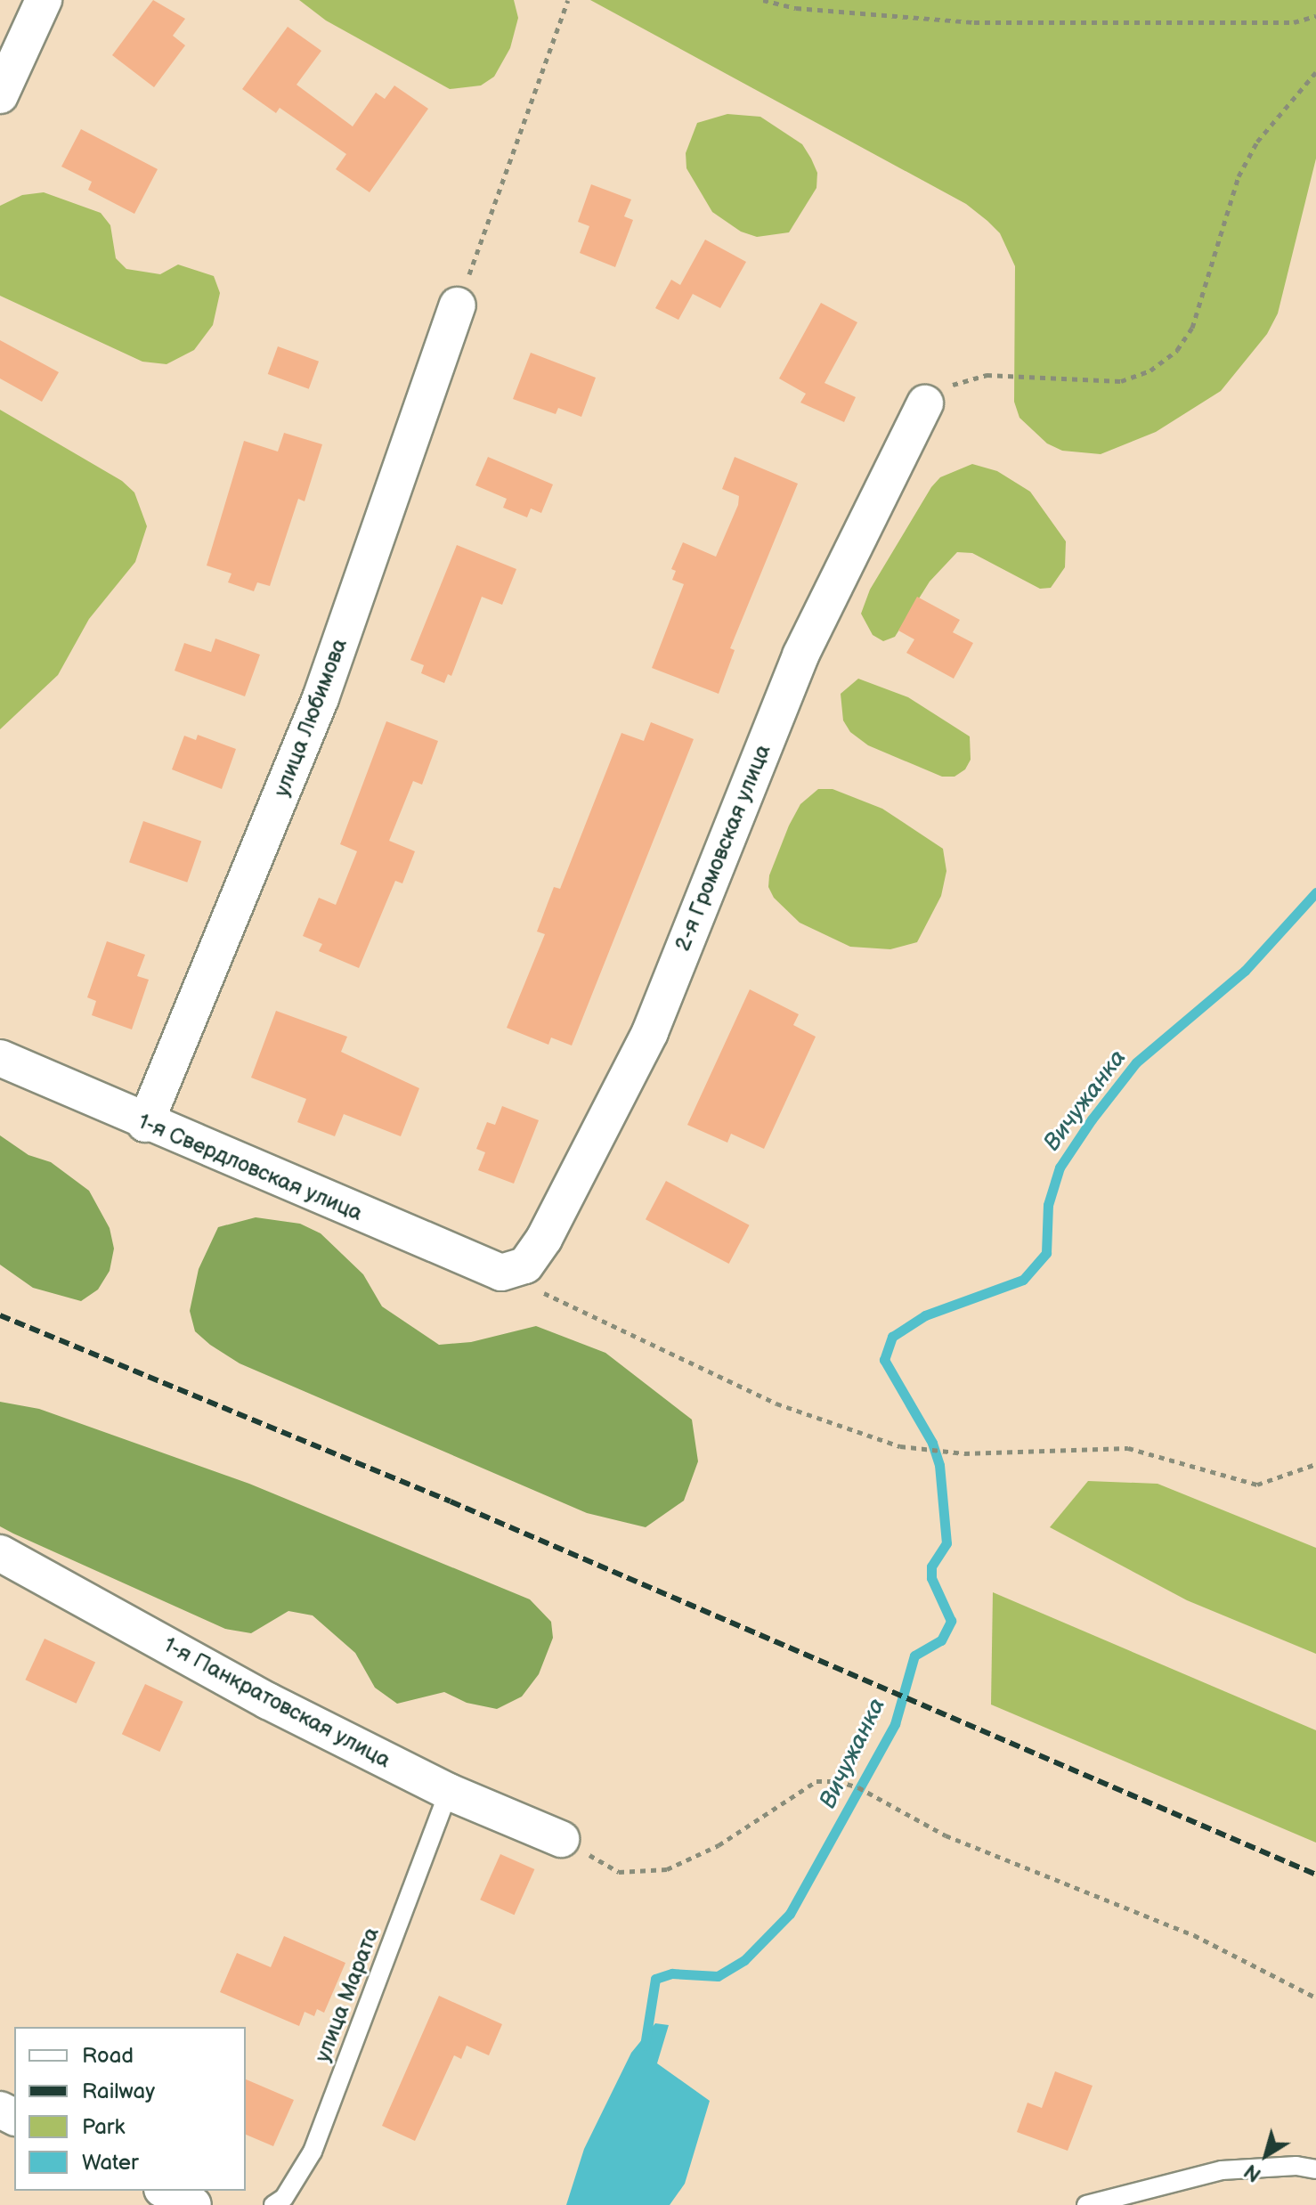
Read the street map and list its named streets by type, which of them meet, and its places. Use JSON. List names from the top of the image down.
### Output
{
  "streets": {
    "street": [
      "улица Любимова",
      "2-я Громовская улица",
      "1-я Свердловская улица",
      "1-я Панкратовская улица"
    ],
    "lane": ["улица Марата"]
  },
  "crossings": [
    ["улица Любимова", "1-я Свердловская улица"],
    ["2-я Громовская улица", "1-я Свердловская улица"],
    ["1-я Панкратовская улица", "улица Марата"]
  ],
  "water": ["Вичужанка"],
  "legend": [
    "Road",
    "Railway",
    "Park",
    "Water"
  ],
  "north": "bottom left"
}
